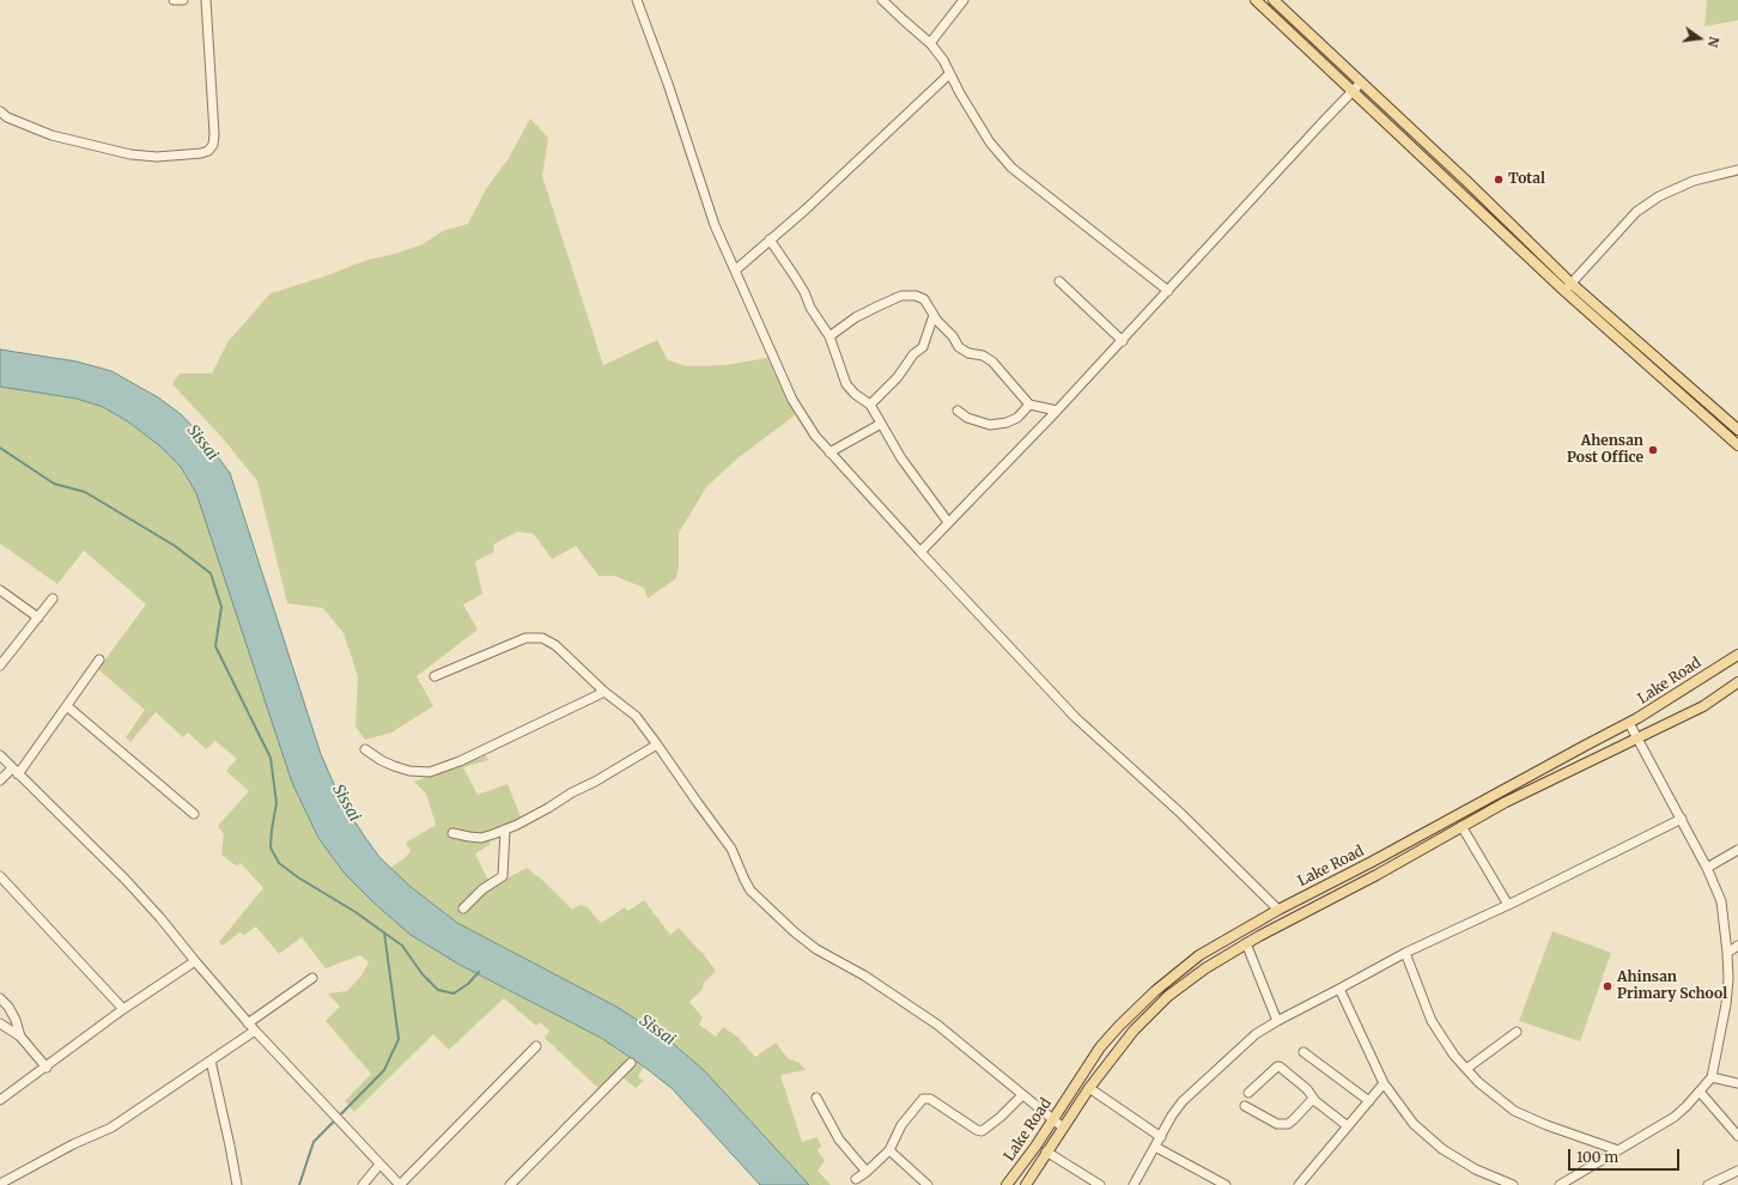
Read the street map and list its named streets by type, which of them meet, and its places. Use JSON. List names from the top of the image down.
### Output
{
  "streets": {
    "main road": ["Lake Road"]
  },
  "water": ["Sissai"],
  "places": ["Total", "Ahensan Post Office", "Ahinsan Primary School"],
  "scale_bar": "100 m",
  "north": "right"
}
